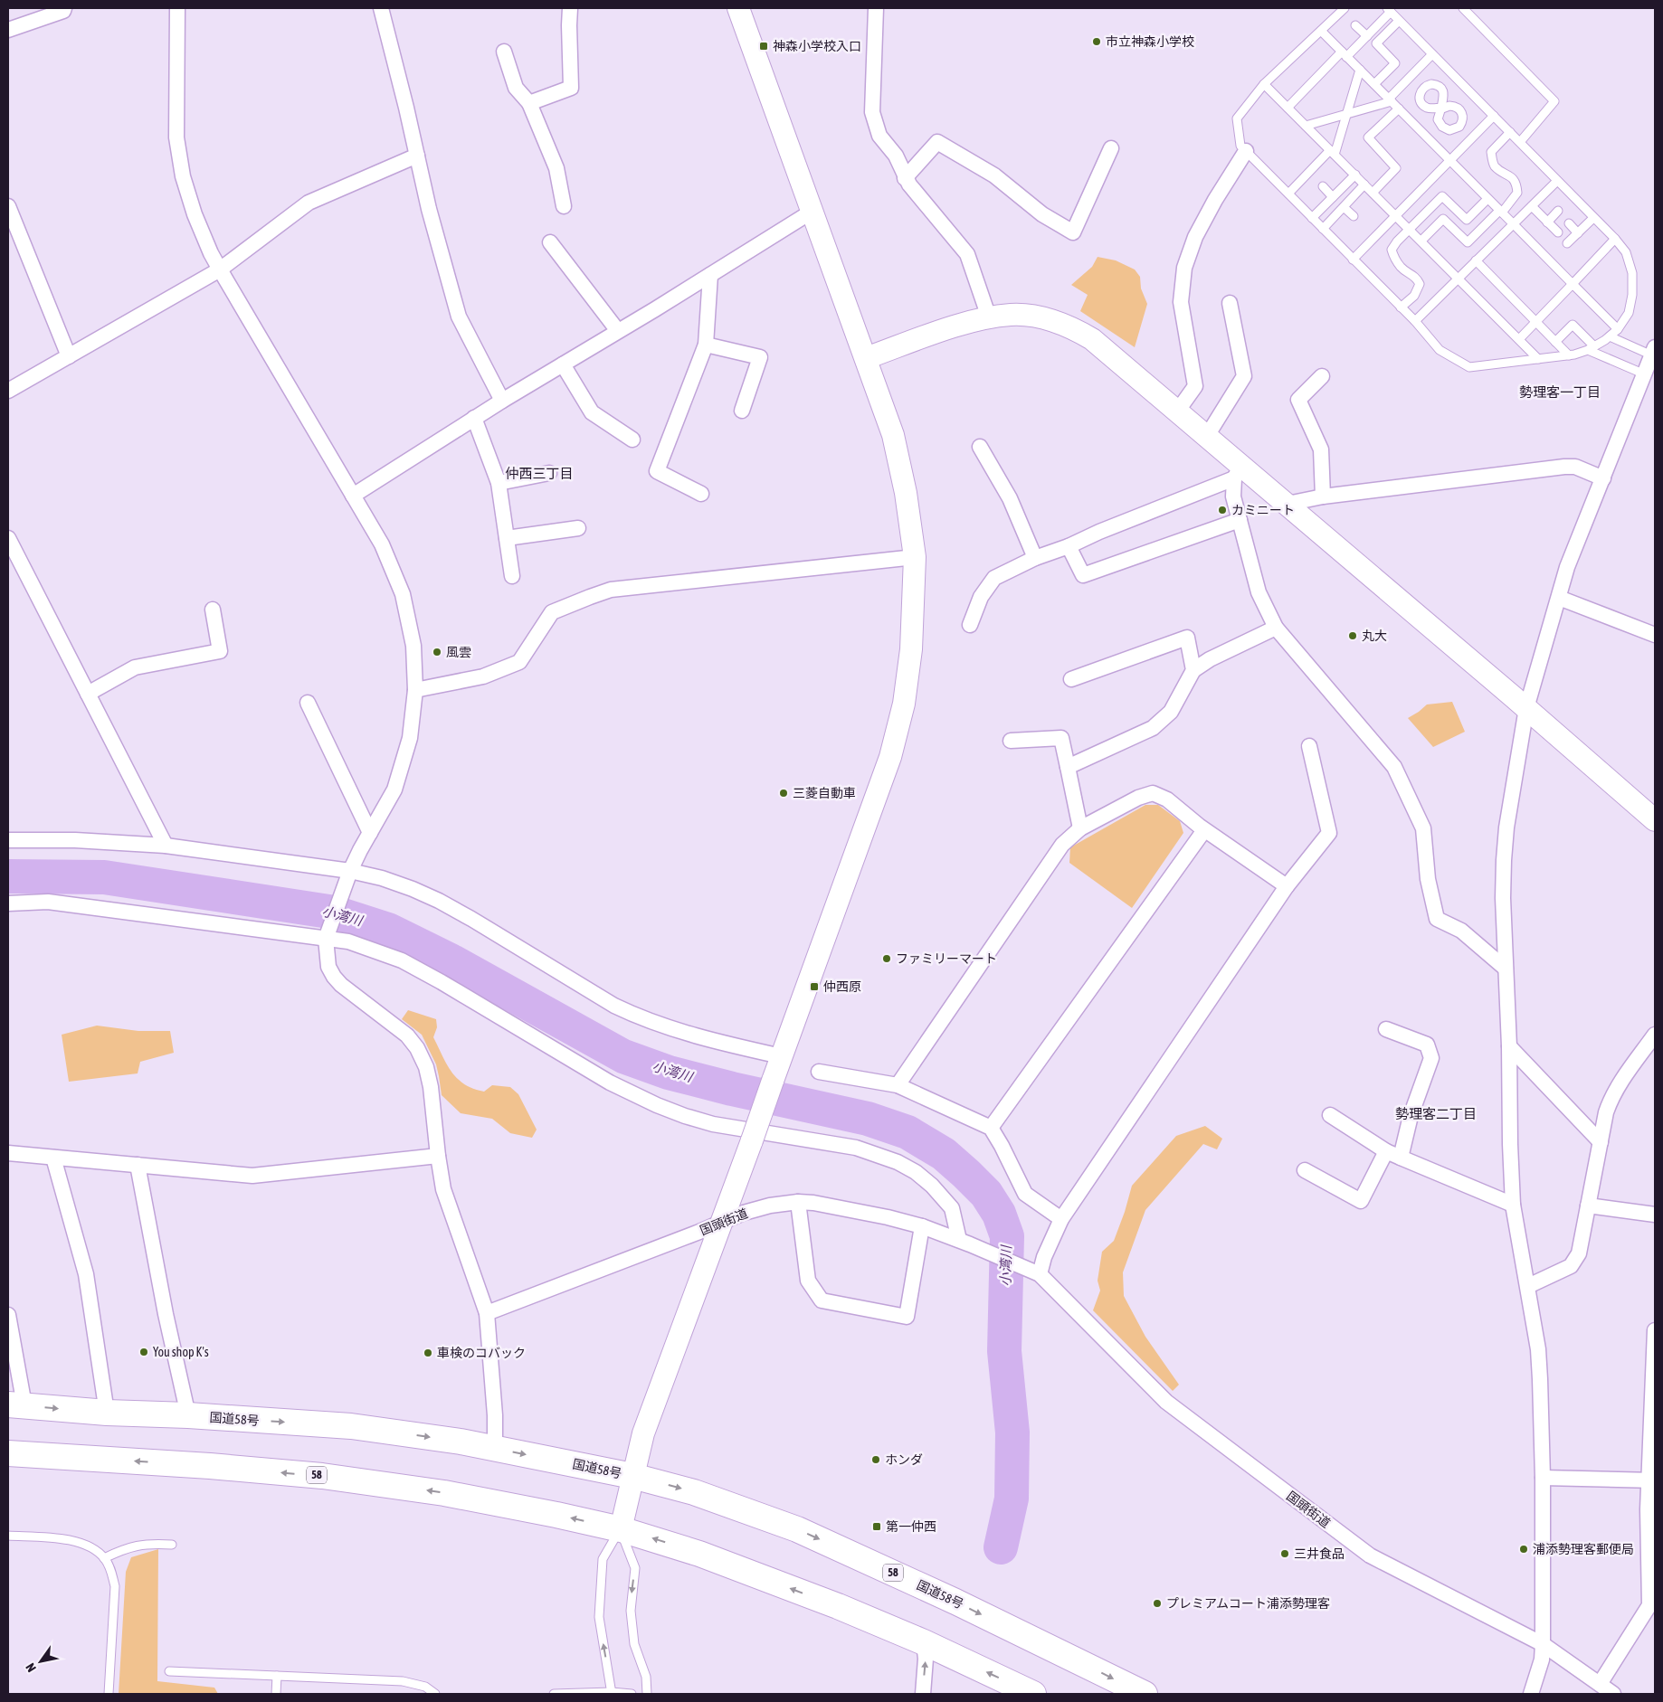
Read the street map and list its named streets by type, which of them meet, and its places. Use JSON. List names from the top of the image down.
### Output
{
  "streets": {
    "highway": ["国道58号", "58"],
    "street": ["国頭街道"]
  },
  "districts": ["勢理客一丁目", "仲西三丁目", "勢理客二丁目"],
  "water": ["小湾川"],
  "places": {
    "other": [
      "市立神森小学校",
      "カミニート",
      "丸大",
      "風雲",
      "三菱自動車",
      "ファミリーマート",
      "You shop K's",
      "車検のコバック",
      "ホンダ",
      "浦添勢理客郵便局",
      "三井食品",
      "プレミアムコート浦添勢理客"
    ],
    "transit": ["神森小学校入口", "仲西原", "第一仲西"]
  },
  "north": "bottom left"
}
